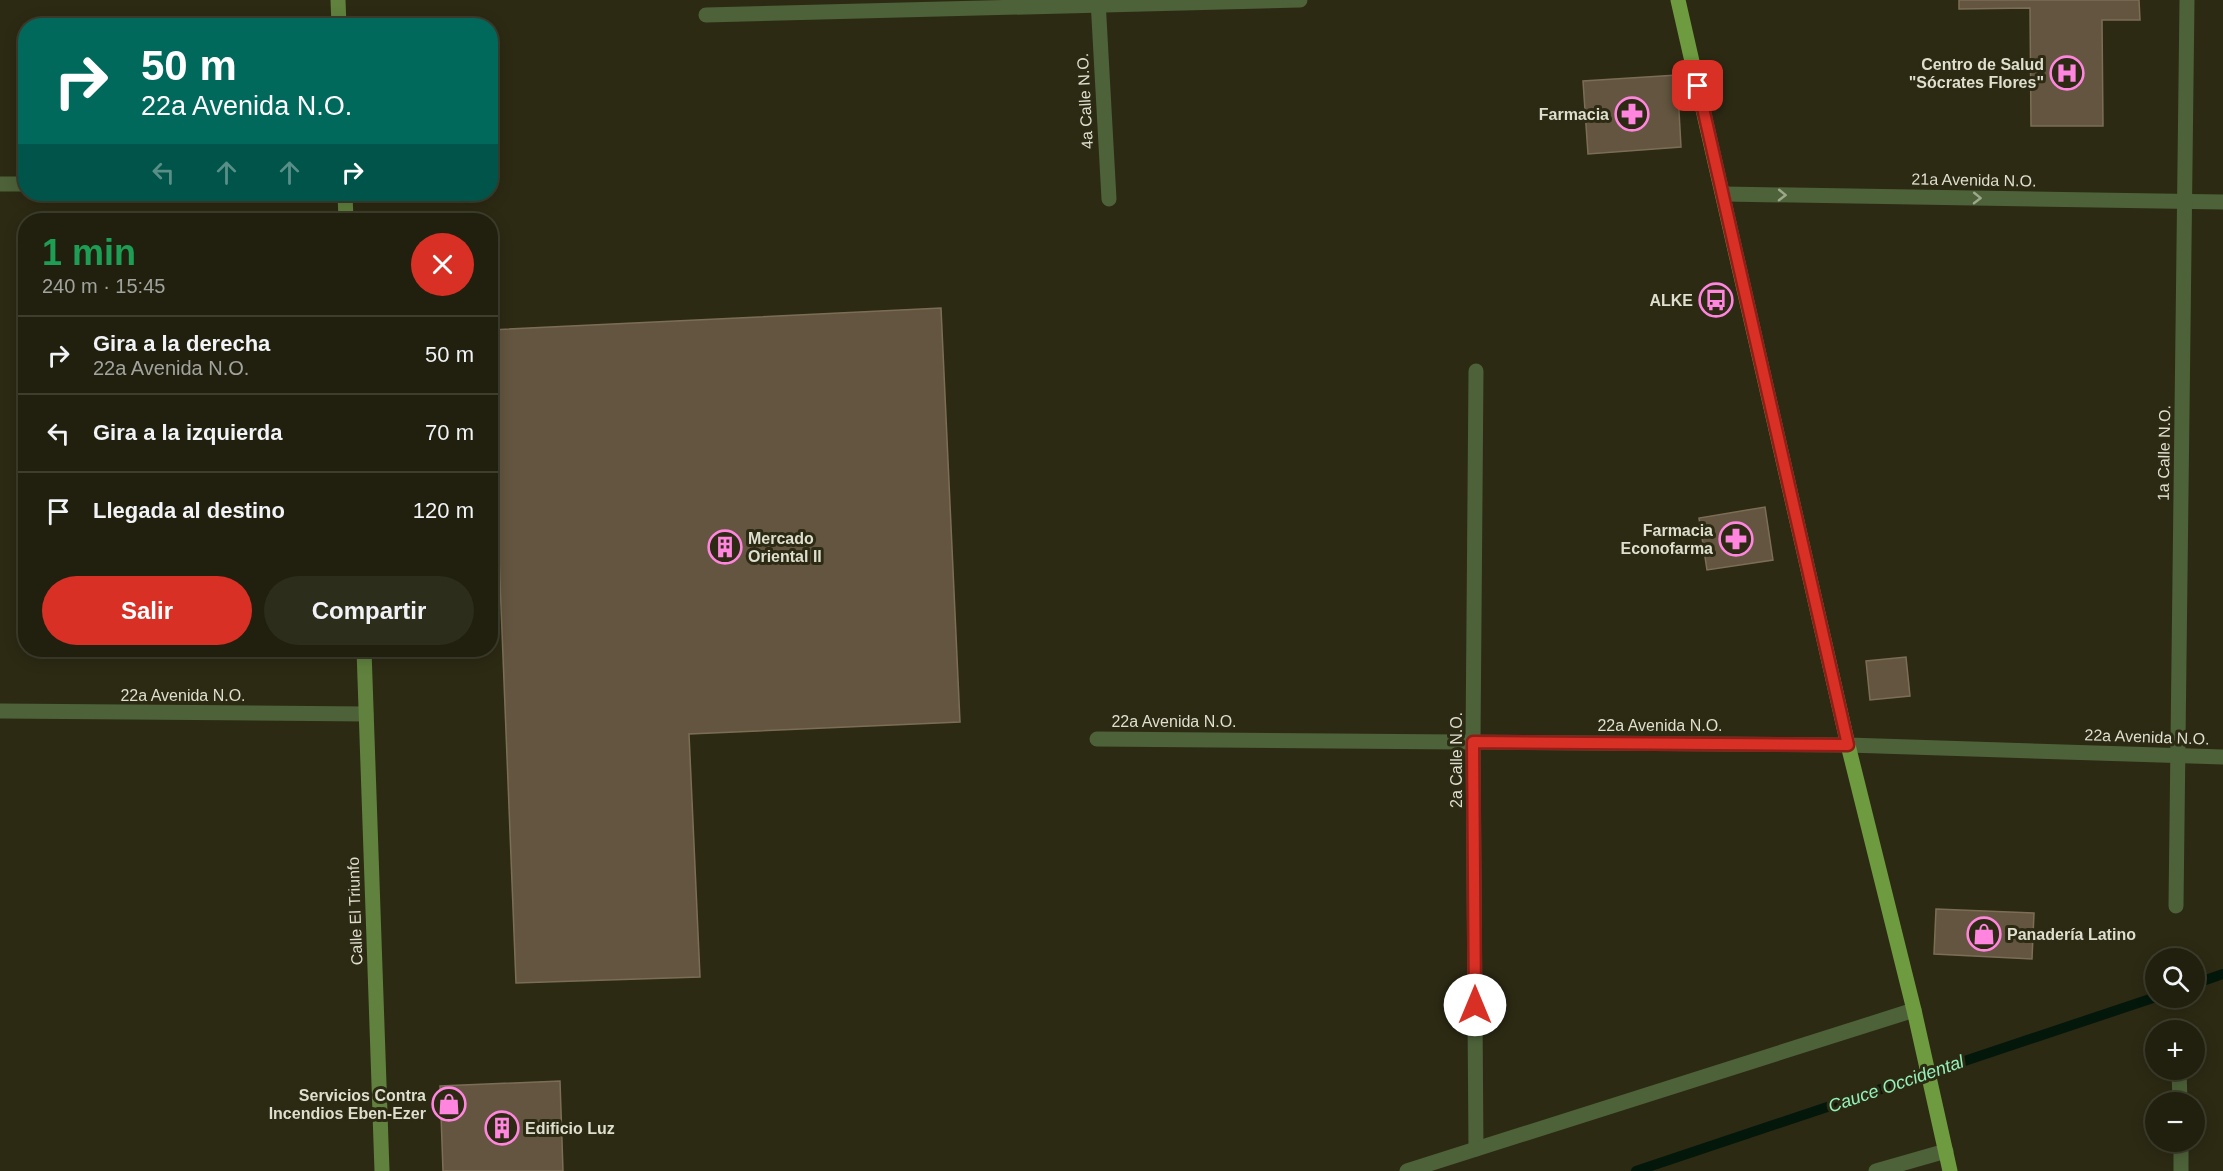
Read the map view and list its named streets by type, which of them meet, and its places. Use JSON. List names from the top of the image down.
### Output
{
  "streets": {
    "main road": ["Calle El Triunfo"],
    "street": [
      "4a Calle N.O.",
      "21a Avenida N.O.",
      "1a Calle N.O.",
      "22a Avenida N.O.",
      "2a Calle N.O."
    ]
  },
  "crossings": [
    ["21a Avenida N.O.", "1a Calle N.O."],
    ["1a Calle N.O.", "22a Avenida N.O."],
    ["22a Avenida N.O.", "2a Calle N.O."],
    ["22a Avenida N.O.", "Calle El Triunfo"]
  ],
  "one_way": ["21a Avenida N.O."],
  "water": ["Cauce Occidental"],
  "places": {
    "hospital": ["Centro de Salud \"Sócrates Flores\""],
    "pharmacy": ["Farmacia", "Farmacia Econofarma"],
    "bus stop": ["ALKE"],
    "building": ["Mercado Oriental II", "Edificio Luz"],
    "shop": ["Panadería Latino", "Servicios Contra Incendios Eben-Ezer"]
  },
  "page": {
    "turn": ["50 m", "22a Avenida N.O."],
    "heading": ["1 min", "240 m · 15:45"],
    "list": [
      {
        "name": "Gira a la derecha",
        "note": "22a Avenida N.O.",
        "value": "50 m"
      },
      {
        "name": "Gira a la izquierda",
        "value": "70 m"
      },
      {
        "name": "Llegada al destino",
        "value": "120 m"
      }
    ],
    "buttons": ["Salir", "Compartir"],
    "map_buttons": ["+", "−"]
  }
}
